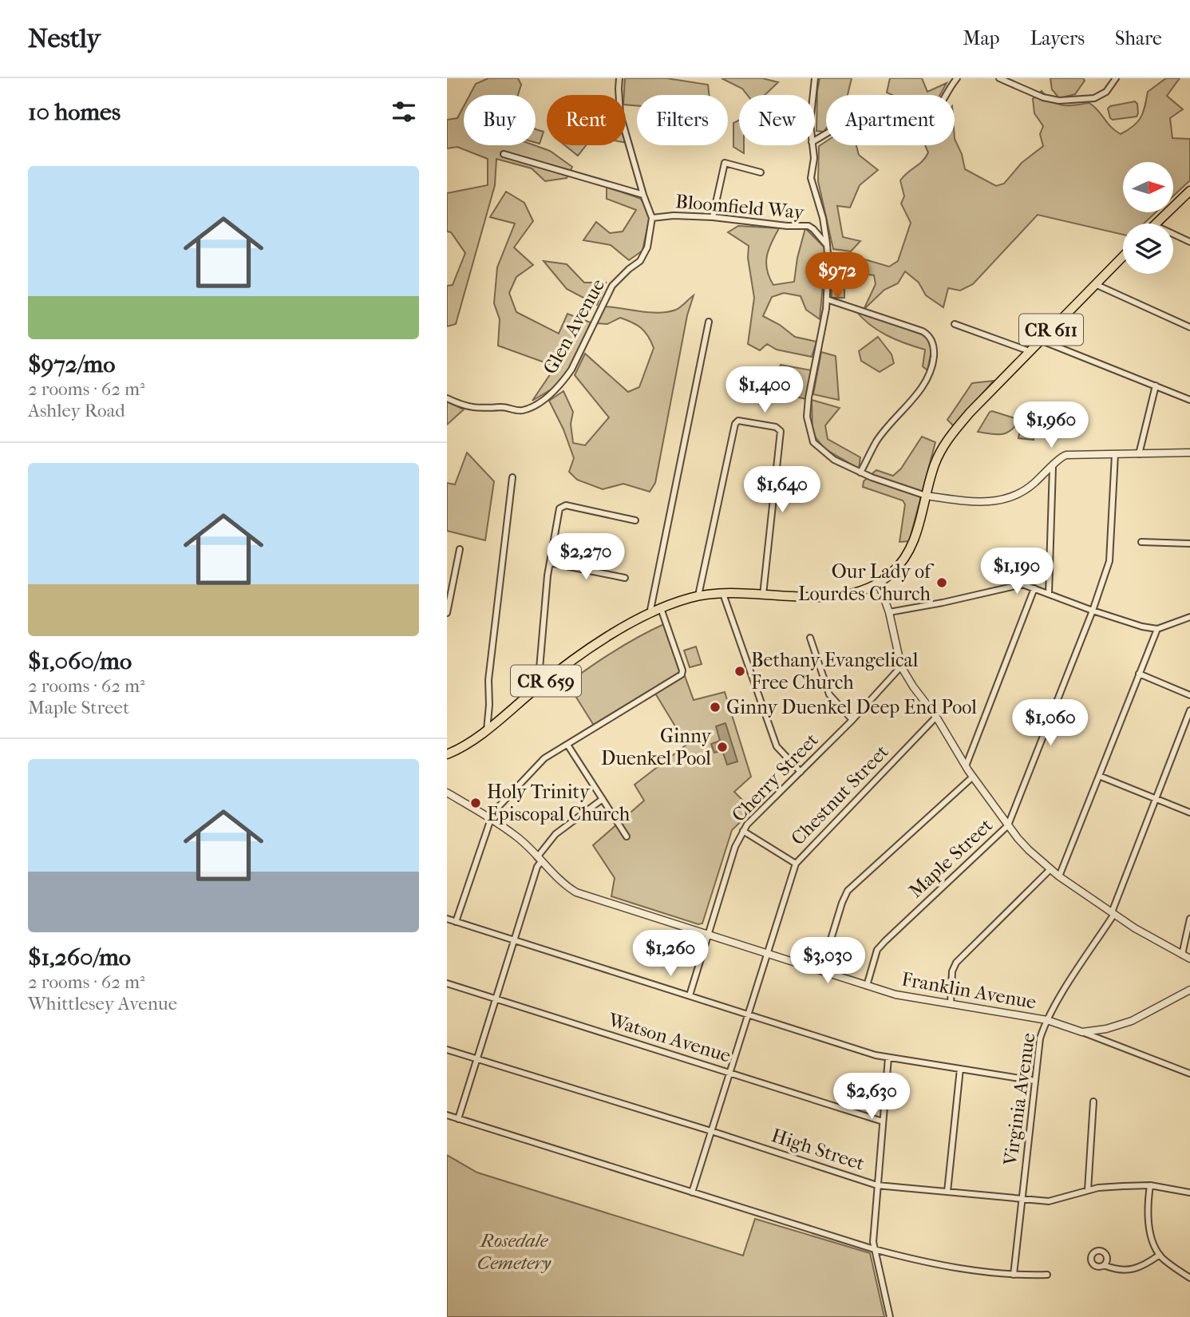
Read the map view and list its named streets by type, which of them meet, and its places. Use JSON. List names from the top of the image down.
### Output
{
  "streets": {
    "main road": ["CR 611", "CR 659"],
    "street": [
      "Bloomfield Way",
      "Glen Avenue",
      "Cherry Street",
      "Chestnut Street",
      "Maple Street",
      "Franklin Avenue",
      "Watson Avenue",
      "Virginia Avenue",
      "High Street"
    ]
  },
  "crossings": [
    ["Bloomfield Way", "Glen Avenue"],
    ["CR 611", "CR 659"],
    ["Cherry Street", "Franklin Avenue"],
    ["Chestnut Street", "Franklin Avenue"],
    ["Chestnut Street", "Watson Avenue"],
    ["Chestnut Street", "High Street"],
    ["Maple Street", "Franklin Avenue"],
    ["Franklin Avenue", "Virginia Avenue"],
    ["Virginia Avenue", "High Street"]
  ],
  "parks": ["Rosedale Cemetery"],
  "places": [
    "Our Lady of Lourdes Church",
    "Bethany Evangelical Free Church",
    "Ginny Duenkel Deep End Pool",
    "Ginny Duenkel Pool",
    "Holy Trinity Episcopal Church"
  ],
  "north": "right",
  "page": {
    "header": "Nestly",
    "nav": ["Map", "Layers", "Share"],
    "heading": "10 homes",
    "chip": [
      "Buy",
      "Rent",
      "Filters",
      "New",
      "Apartment"
    ],
    "list": [
      {
        "name": "$972/mo",
        "note": "2 rooms · 62 m² · Ashley Road"
      },
      {
        "name": "$1,060/mo",
        "note": "2 rooms · 62 m² · Maple Street"
      },
      {
        "name": "$1,260/mo",
        "note": "2 rooms · 62 m² · Whittlesey Avenue"
      }
    ],
    "price": [
      "$972",
      "$1,400",
      "$1,960",
      "$1,640",
      "$2,270",
      "$1,190",
      "$1,060",
      "$1,260",
      "$3,030",
      "$2,630"
    ]
  }
}
